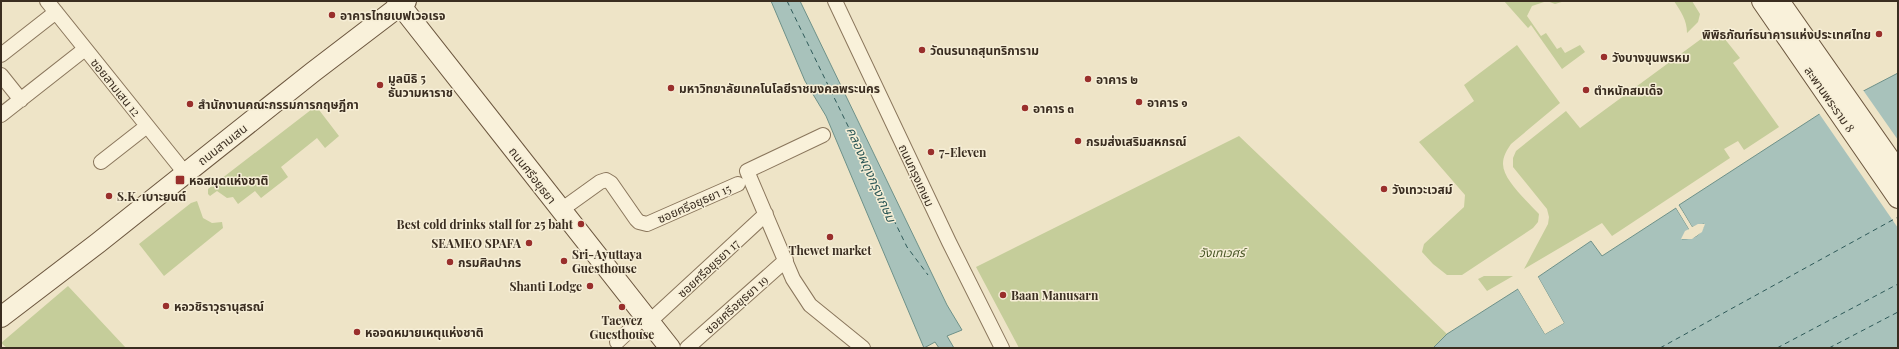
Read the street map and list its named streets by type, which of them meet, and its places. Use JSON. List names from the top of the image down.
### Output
{
  "streets": {
    "main road": ["สะพานพระราม 8", "ถนนสามเสน", "ถนนศรีอยุธยา"],
    "street": [
      "ซอยสามเสน 12",
      "ถนนกรุงเกษม",
      "ซอยศรีอยุธยา 15",
      "ซอยศรีอยุธยา 17",
      "ซอยศรีอยุธยา 19"
    ]
  },
  "crossings": [
    ["ซอยสามเสน 12", "ถนนสามเสน"],
    ["ถนนสามเสน", "ถนนศรีอยุธยา"],
    ["ถนนศรีอยุธยา", "ซอยศรีอยุธยา 15"],
    ["ถนนศรีอยุธยา", "ซอยศรีอยุธยา 17"]
  ],
  "water": ["คลองผดุงกรุงเกษม"],
  "parks": ["วังเทเวศร์"],
  "places": {
    "other": [
      "อาคารไทยเบฟเวอเรจ",
      "พิพิธภัณฑ์ธนาคารแห่งประเทศไทย",
      "วัดนรนาถสุนทริการาม",
      "วังบางขุนพรหม",
      "อาคาร ๒",
      "มูลนิธิ 5 ธันวามหาราช",
      "มหาวิทยาลัยเทคโนโลยีราชมงคลพระนคร",
      "ตำหนักสมเด็จ",
      "อาคาร ๑",
      "สำนักงานคณะกรรมการกฤษฎีกา",
      "อาคาร ๓",
      "กรมส่งเสริมสหกรณ์",
      "7-Eleven",
      "วังเทวะเวสม์",
      "S.K. เบาะยนต์",
      "Best cold drinks stall for 25 baht",
      "Thewet market",
      "SEAMEO SPAFA",
      "Sri-Ayuttaya Guesthouse",
      "กรมศิลปากร",
      "Shanti Lodge",
      "Baan Manusarn",
      "หอวชิราวุธานุสรณ์",
      "Taewez Guesthouse",
      "หอจดหมายเหตุแห่งชาติ"
    ],
    "transit": ["หอสมุดแห่งชาติ"]
  }
}
